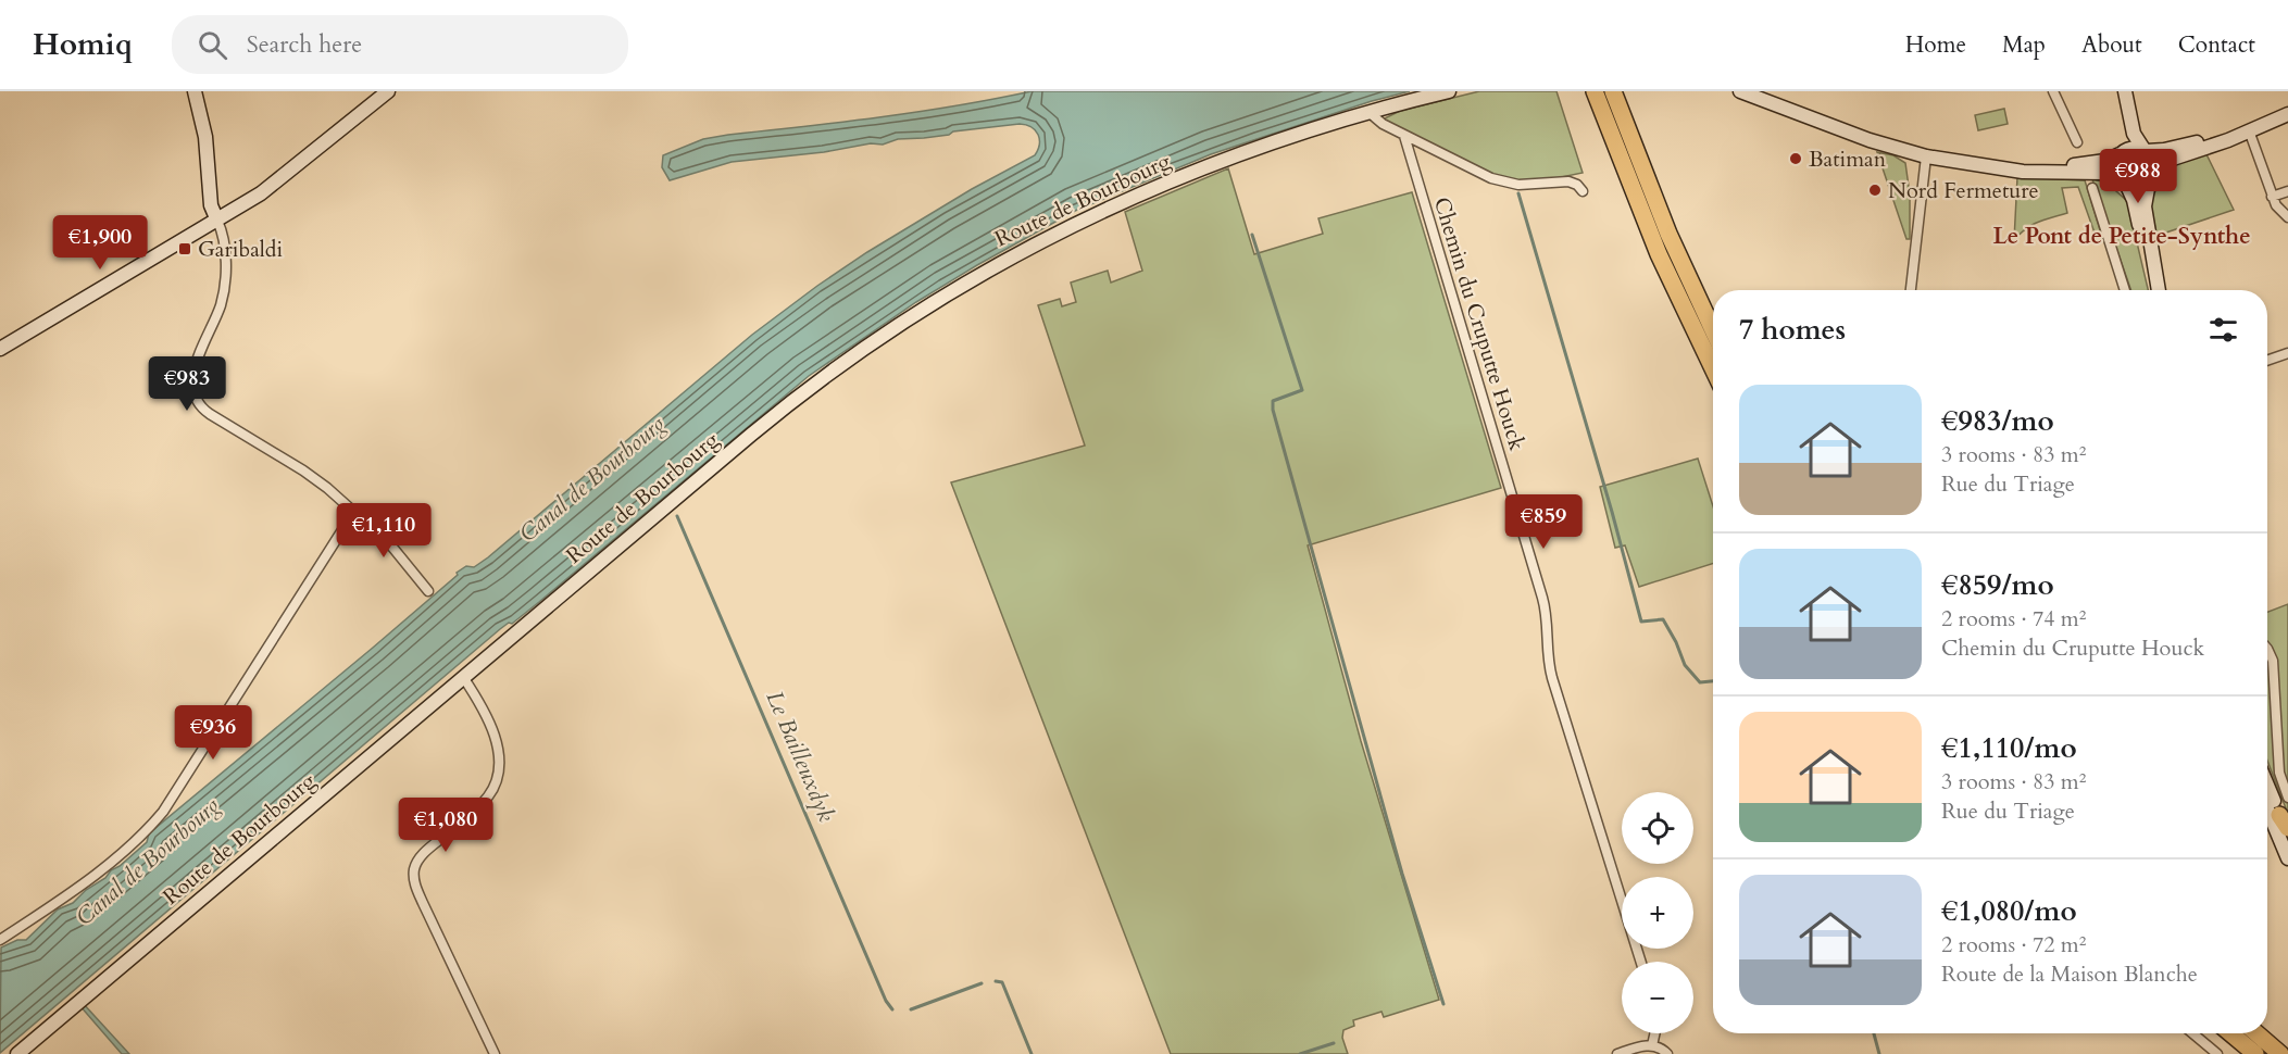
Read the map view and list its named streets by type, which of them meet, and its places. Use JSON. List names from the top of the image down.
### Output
{
  "streets": {
    "main road": ["Route de Bourbourg"],
    "street": ["Chemin du Cruputte Houck"]
  },
  "districts": ["Le Pont de Petite-Synthe"],
  "water": ["Canal de Bourbourg", "Le Bailleuxdyk"],
  "places": {
    "other": ["Batiman", "Nord Fermeture"],
    "transit": ["Garibaldi"]
  },
  "page": {
    "header": "Homiq",
    "search": "Search here",
    "nav": [
      "Home",
      "Map",
      "About",
      "Contact"
    ],
    "price": [
      "€988",
      "€1,900",
      "€983",
      "€859",
      "€1,110",
      "€936",
      "€1,080"
    ],
    "heading": "7 homes",
    "list": [
      {
        "name": "€983/mo",
        "note": "3 rooms · 83 m² · Rue du Triage"
      },
      {
        "name": "€859/mo",
        "note": "2 rooms · 74 m² · Chemin du Cruputte Houck"
      },
      {
        "name": "€1,110/mo",
        "note": "3 rooms · 83 m² · Rue du Triage"
      },
      {
        "name": "€1,080/mo",
        "note": "2 rooms · 72 m² · Route de la Maison Blanche"
      }
    ],
    "map_buttons": ["+", "−"]
  }
}
